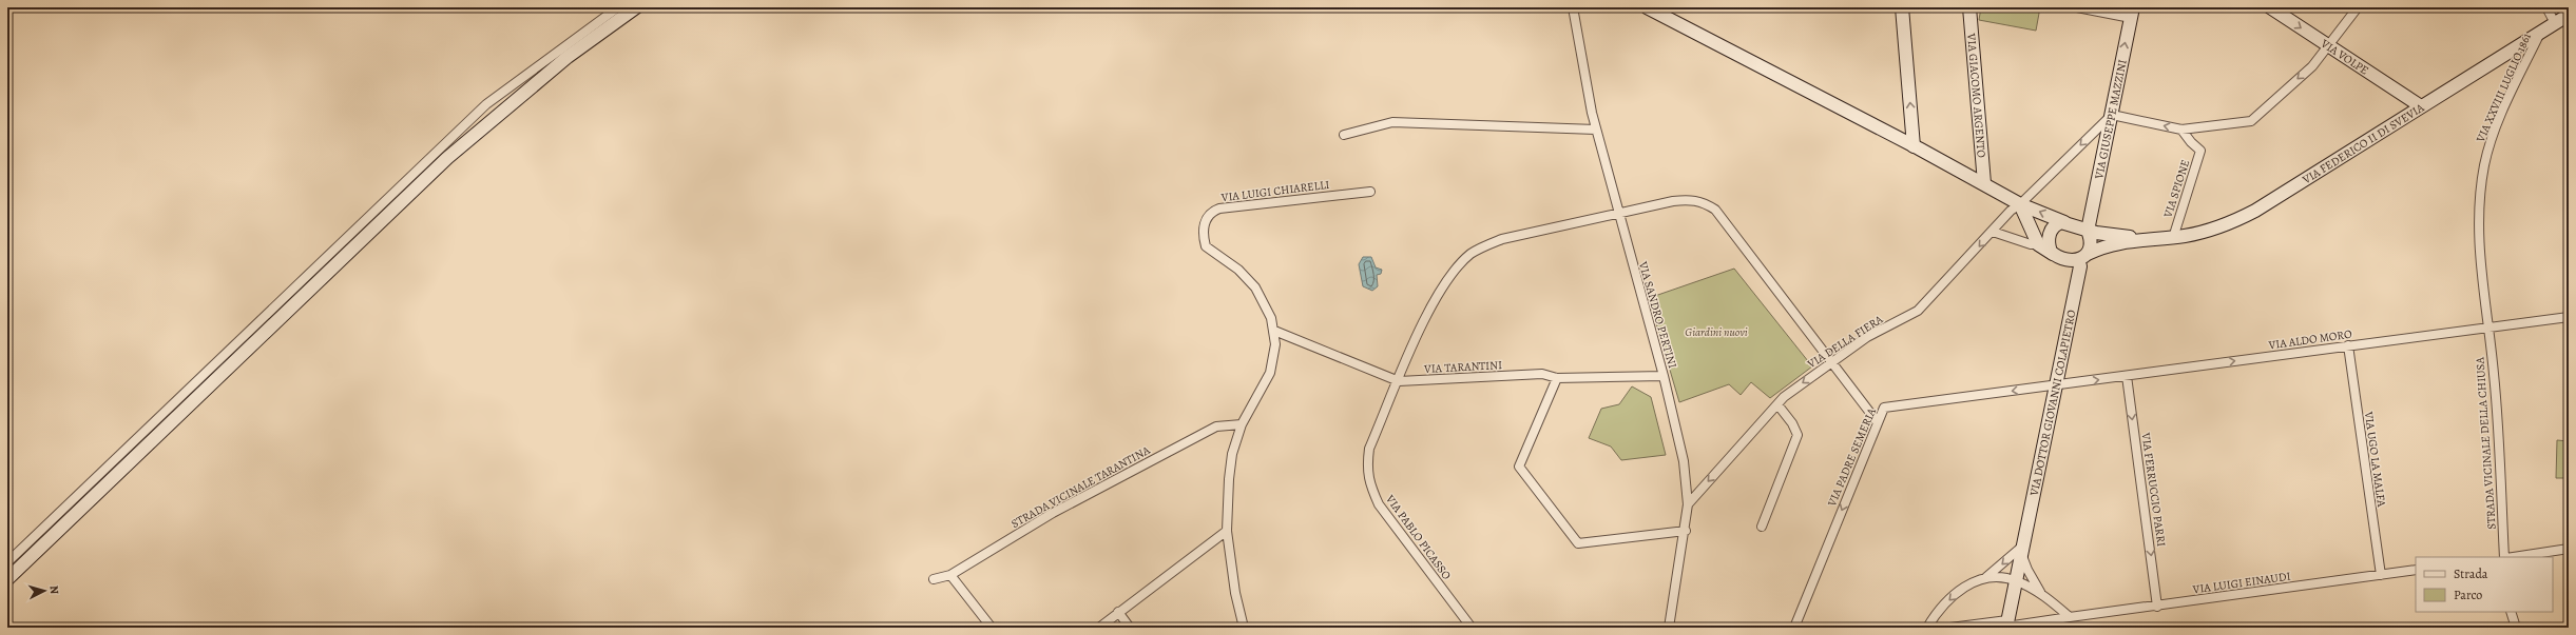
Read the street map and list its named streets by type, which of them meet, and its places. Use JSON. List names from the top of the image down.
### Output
{
  "streets": {
    "main road": [
      "VIA VOLPE",
      "VIA GIACOMO ARGENTO",
      "VIA GIUSEPPE MAZZINI",
      "VIA FEDERICO II DI SVEVIA",
      "VIA DOTTOR GIOVANNI COLAPIETRO"
    ],
    "street": [
      "VIA XXVIII LUGLIO 1861",
      "VIA SPIONE",
      "VIA LUIGI CHIARELLI",
      "VIA SANDRO PERTINI",
      "VIA ALDO MORO",
      "VIA DELLA FIERA",
      "VIA TARANTINI",
      "STRADA VICINALE DELLA CHIUSA",
      "VIA PADRE SEMERIA",
      "VIA UGO LA MALFA",
      "STRADA VICINALE TARANTINA",
      "VIA FERRUCCIO PARRI",
      "VIA PABLO PICASSO",
      "VIA LUIGI EINAUDI"
    ]
  },
  "crossings": [
    ["VIA VOLPE", "VIA FEDERICO II DI SVEVIA"],
    ["VIA XXVIII LUGLIO 1861", "VIA FEDERICO II DI SVEVIA"],
    ["VIA XXVIII LUGLIO 1861", "VIA ALDO MORO"],
    ["VIA XXVIII LUGLIO 1861", "STRADA VICINALE DELLA CHIUSA"],
    ["VIA GIUSEPPE MAZZINI", "VIA FEDERICO II DI SVEVIA"],
    ["VIA GIUSEPPE MAZZINI", "VIA DELLA FIERA"],
    ["VIA GIUSEPPE MAZZINI", "VIA DOTTOR GIOVANNI COLAPIETRO"],
    ["VIA FEDERICO II DI SVEVIA", "VIA SPIONE"],
    ["VIA FEDERICO II DI SVEVIA", "VIA DOTTOR GIOVANNI COLAPIETRO"],
    ["VIA LUIGI CHIARELLI", "VIA TARANTINI"],
    ["VIA LUIGI CHIARELLI", "STRADA VICINALE TARANTINA"],
    ["VIA SANDRO PERTINI", "VIA DELLA FIERA"],
    ["VIA SANDRO PERTINI", "VIA TARANTINI"],
    ["VIA SANDRO PERTINI", "VIA PABLO PICASSO"],
    ["VIA ALDO MORO", "VIA DOTTOR GIOVANNI COLAPIETRO"],
    ["VIA ALDO MORO", "STRADA VICINALE DELLA CHIUSA"],
    ["VIA ALDO MORO", "VIA PADRE SEMERIA"],
    ["VIA ALDO MORO", "VIA UGO LA MALFA"],
    ["VIA ALDO MORO", "VIA FERRUCCIO PARRI"],
    ["VIA DELLA FIERA", "VIA PABLO PICASSO"],
    ["VIA TARANTINI", "VIA PABLO PICASSO"],
    ["VIA DOTTOR GIOVANNI COLAPIETRO", "VIA PADRE SEMERIA"],
    ["VIA DOTTOR GIOVANNI COLAPIETRO", "VIA LUIGI EINAUDI"],
    ["VIA PADRE SEMERIA", "VIA PABLO PICASSO"],
    ["VIA UGO LA MALFA", "VIA LUIGI EINAUDI"],
    ["VIA FERRUCCIO PARRI", "VIA LUIGI EINAUDI"]
  ],
  "one_way": [
    "VIA VOLPE",
    "VIA GIUSEPPE MAZZINI",
    "VIA ALDO MORO",
    "VIA DELLA FIERA",
    "VIA PADRE SEMERIA",
    "VIA FERRUCCIO PARRI"
  ],
  "parks": ["Giardini nuovi"],
  "legend": ["Strada", "Parco"],
  "north": "right"
}
